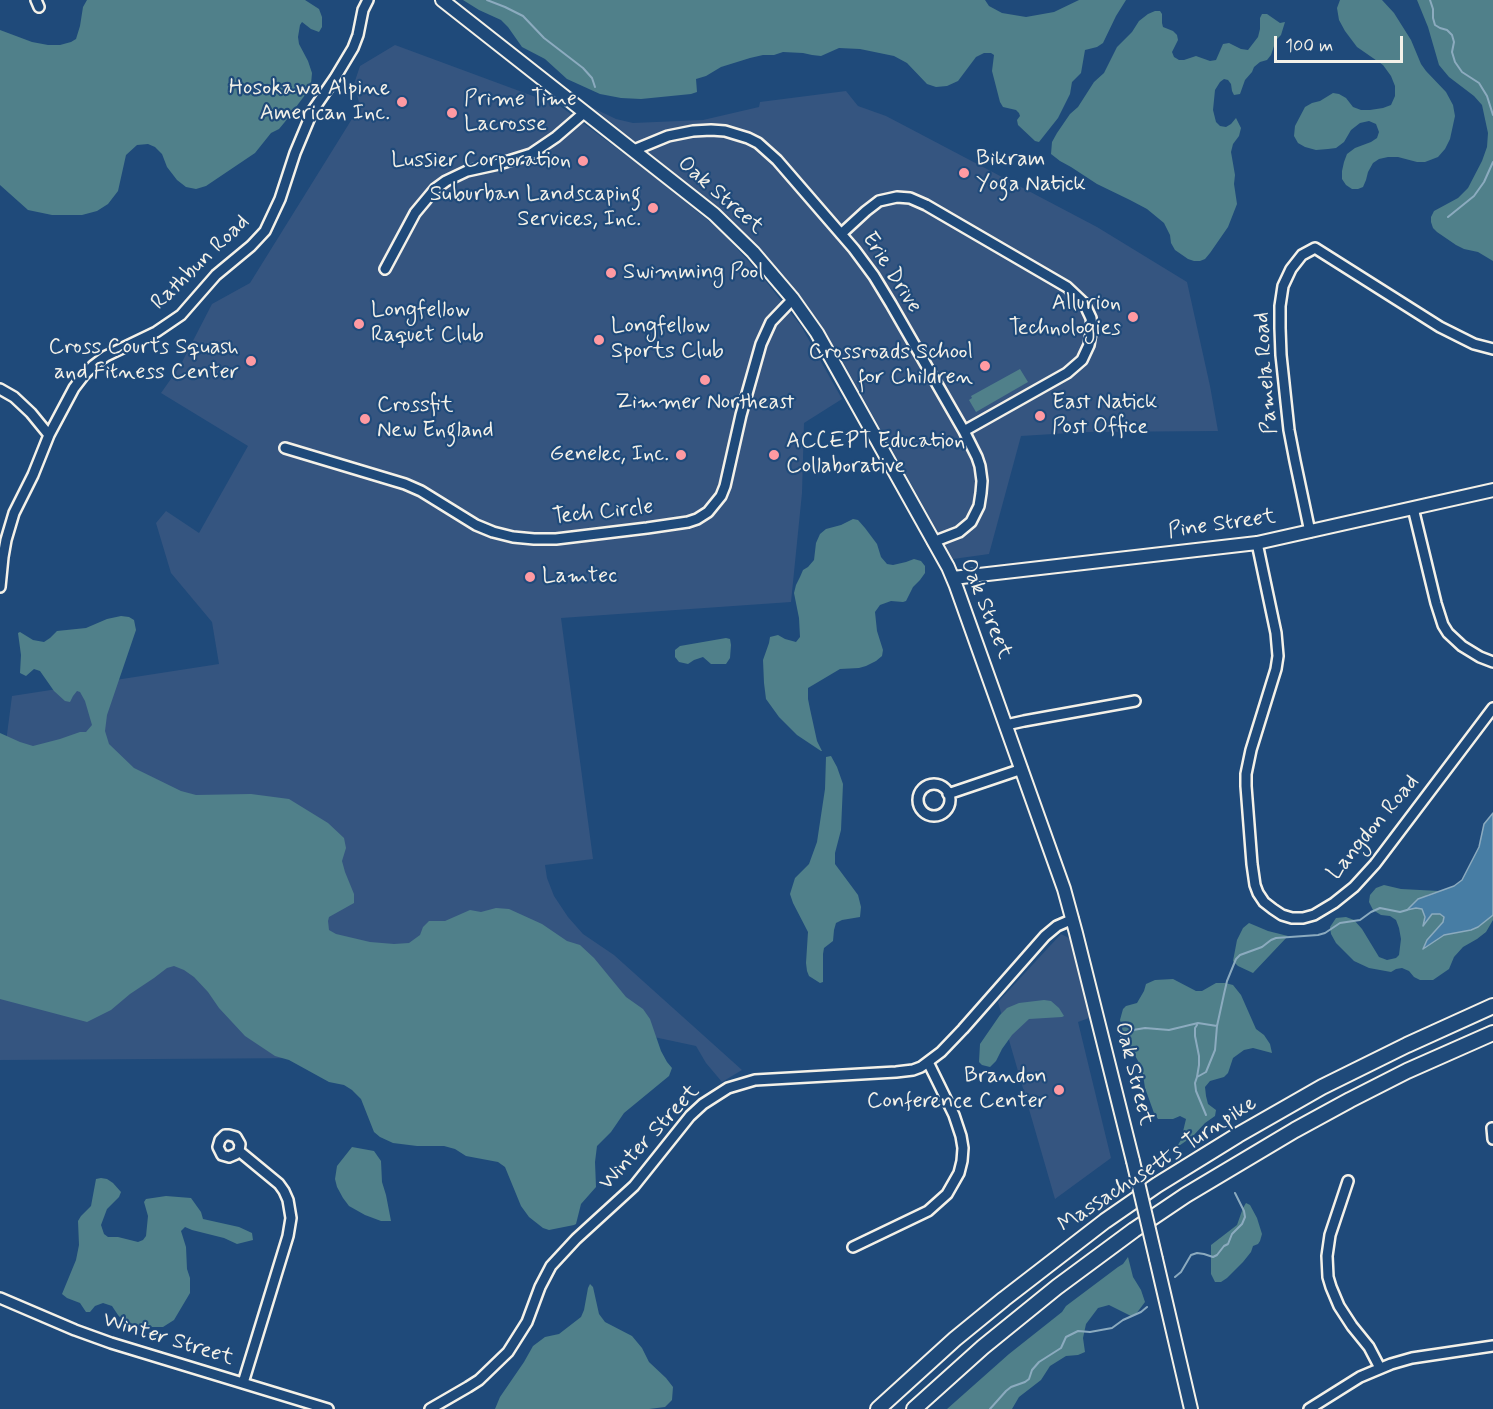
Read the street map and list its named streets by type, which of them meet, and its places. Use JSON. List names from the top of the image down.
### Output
{
  "streets": {
    "highway": ["Massachusetts Turnpike"],
    "main road": ["Oak Street", "Pine Street"],
    "street": [
      "Rathbun Road",
      "Erie Drive",
      "Pamela Road",
      "Tech Circle",
      "Langdon Road",
      "Winter Street"
    ]
  },
  "crossings": [
    ["Oak Street", "Erie Drive"],
    ["Oak Street", "Tech Circle"],
    ["Oak Street", "Pine Street"],
    ["Oak Street", "Winter Street"],
    ["Pamela Road", "Pine Street"],
    ["Pine Street", "Langdon Road"]
  ],
  "places": [
    "Hosokawa Alpine American Inc.",
    "Prime Time Lacrosse",
    "Lussier Corporation",
    "Bikram Yoga Natick",
    "Suburban Landscaping Services, Inc.",
    "Swimming Pool",
    "Allurion Technologies",
    "Longfellow Raquet Club",
    "Longfellow Sports Club",
    "Cross Courts Squash and Fitness Center",
    "Crossroads School for Children",
    "Zimmer Northeast",
    "East Natick Post Office",
    "Crossfit New England",
    "Genelec, Inc.",
    "ACCEPT Education Collaborative",
    "Lamtec",
    "Brandon Conference Center"
  ],
  "scale_bar": "100 m"
}
